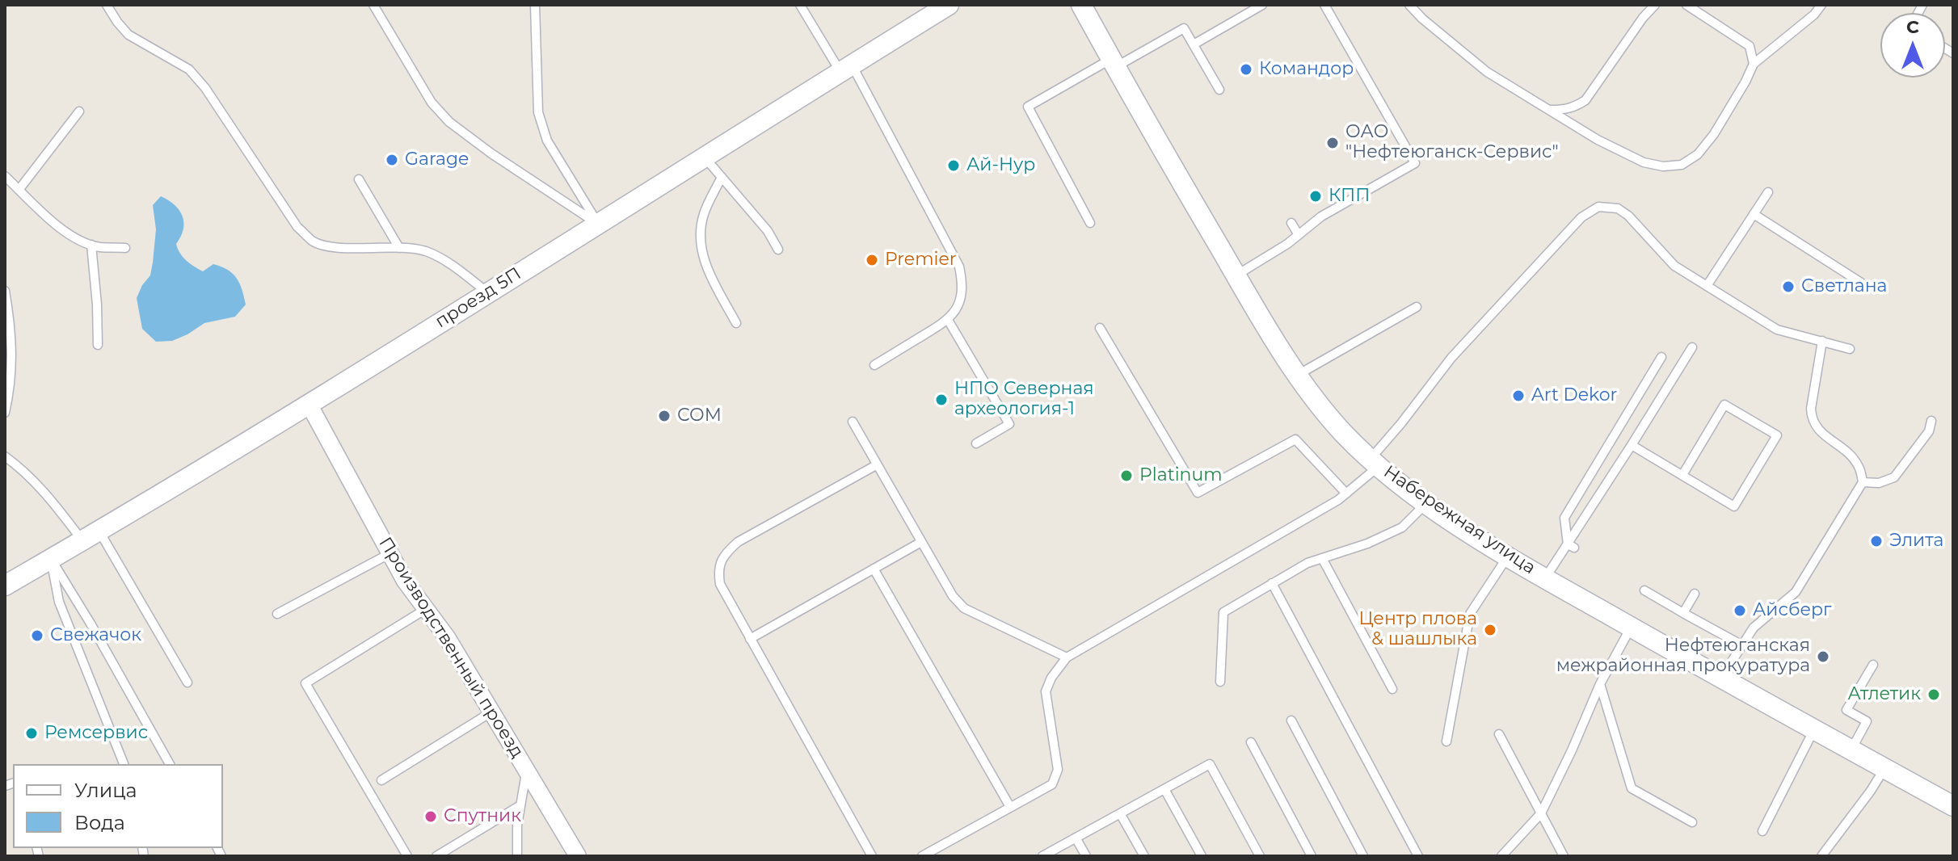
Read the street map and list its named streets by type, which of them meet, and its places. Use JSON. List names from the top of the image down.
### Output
{
  "streets": {
    "street": ["проезд 5П", "Набережная улица", "Производственный проезд"]
  },
  "crossings": [
    ["проезд 5П", "Производственный проезд"]
  ],
  "places": [
    "Командор",
    "ОАО \"Нефтеюганск-Сервис\"",
    "Garage",
    "Ай-Нур",
    "КПП",
    "Premier",
    "Светлана",
    "Art Dekor",
    "НПО Северная археология-1",
    "СОМ",
    "Platinum",
    "Элита",
    "Айсберг",
    "Центр плова & шашлыка",
    "Свежачок",
    "Нефтеюганская межрайонная прокуратура",
    "Атлетик",
    "Ремсервис",
    "Спутник"
  ],
  "legend": ["Улица", "Вода"],
  "north": "top"
}
